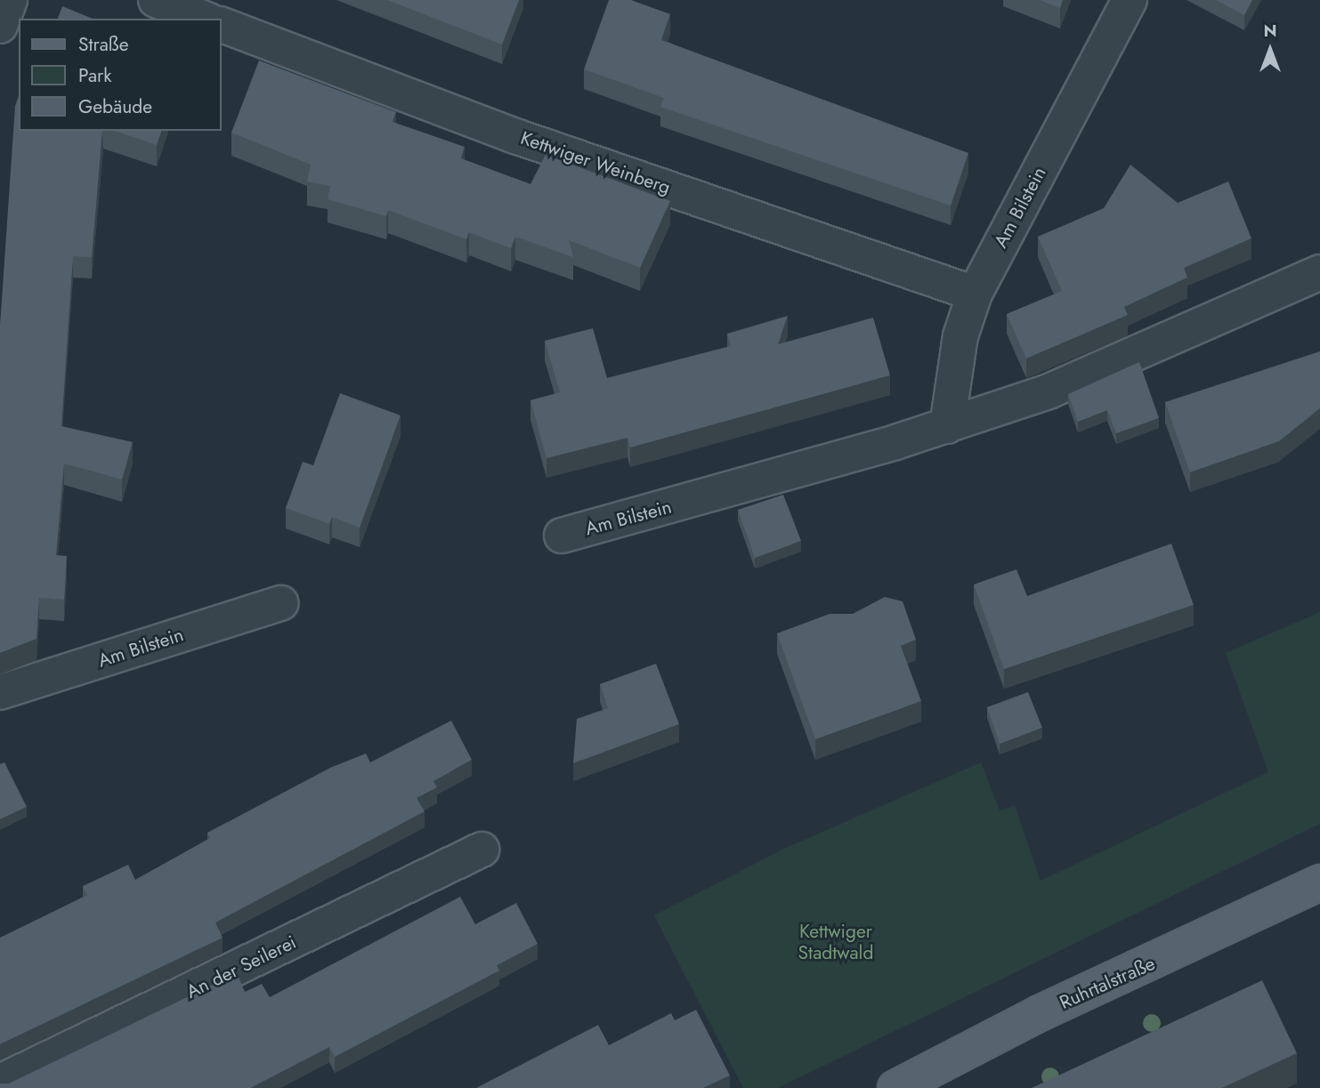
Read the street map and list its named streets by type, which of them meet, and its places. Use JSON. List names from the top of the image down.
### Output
{
  "streets": {
    "main road": ["Ruhrtalstraße"],
    "street": ["Kettwiger Weinberg", "Am Bilstein", "An der Seilerei"]
  },
  "crossings": [
    ["Kettwiger Weinberg", "Am Bilstein"]
  ],
  "parks": ["Kettwiger Stadtwald"],
  "legend": ["Straße", "Park", "Gebäude"],
  "north": "top"
}
